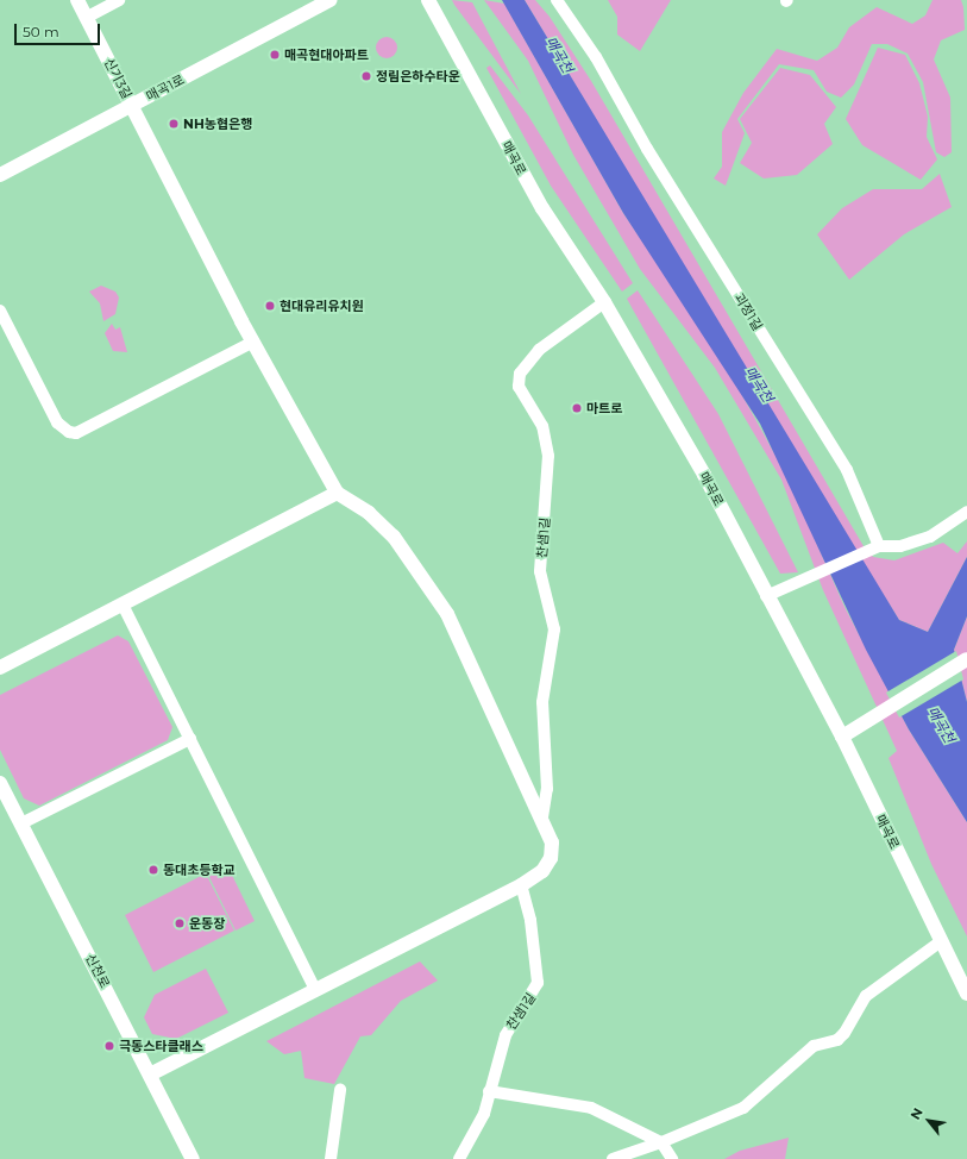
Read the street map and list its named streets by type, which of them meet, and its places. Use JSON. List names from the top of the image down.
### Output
{
  "streets": {
    "street": [
      "신기3길",
      "매곡1로",
      "매곡로",
      "괴정1길",
      "찬샘1길",
      "신천로"
    ]
  },
  "crossings": [
    ["신기3길", "매곡1로"],
    ["매곡로", "찬샘1길"]
  ],
  "water": ["매곡천"],
  "places": [
    "매곡현대아파트",
    "정림은하수타운",
    "NH농협은행",
    "현대유리유치원",
    "마트로",
    "동대초등학교",
    "운동장",
    "극동스타클래스"
  ],
  "scale_bar": "50 m",
  "north": "top left"
}
